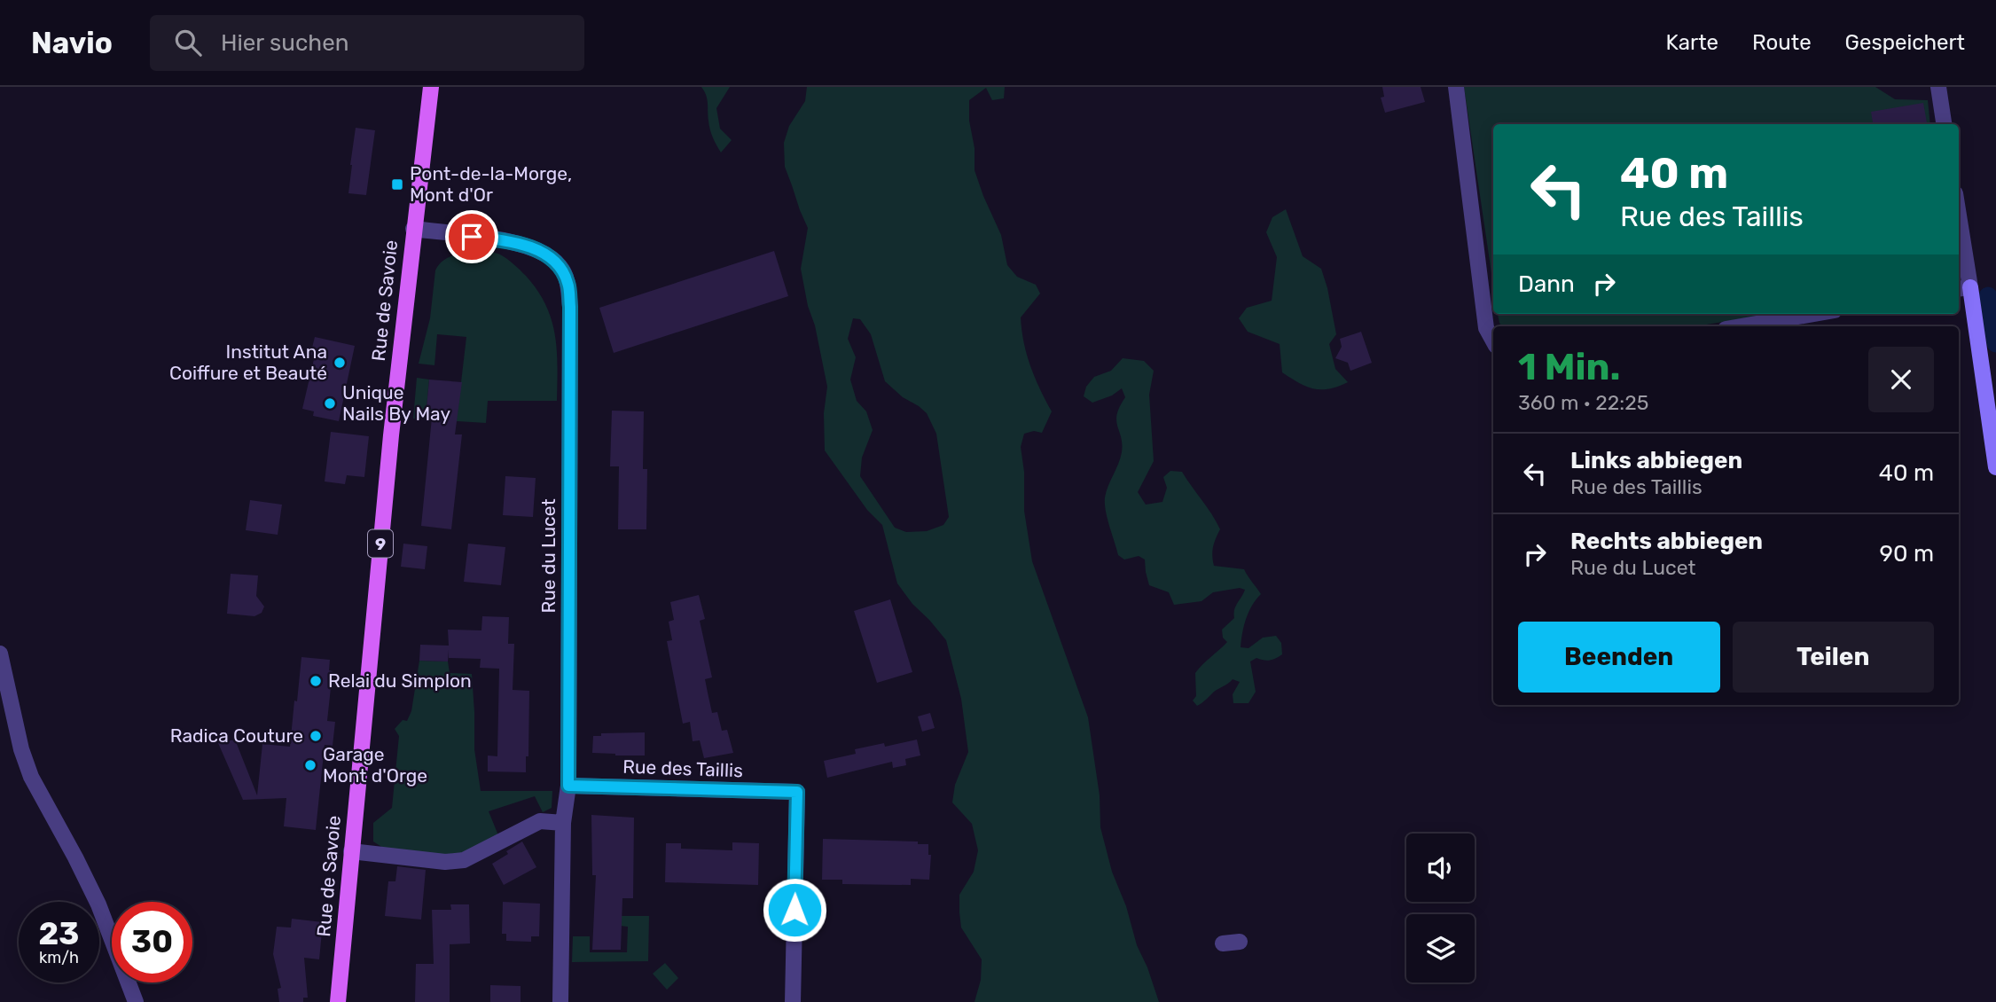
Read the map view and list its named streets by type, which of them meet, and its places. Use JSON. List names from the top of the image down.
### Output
{
  "streets": {
    "main road": ["Rue de Savoie", "9"],
    "street": ["Rue du Lucet", "Rue des Taillis"]
  },
  "crossings": [
    ["Rue de Savoie", "Rue du Lucet"],
    ["Rue du Lucet", "Rue des Taillis"]
  ],
  "places": {
    "transit": ["Pont-de-la-Morge, Mont d'Or"],
    "other": [
      "Institut Ana Coiffure et Beauté",
      "Unique Nails By May",
      "Relai du Simplon",
      "Radica Couture",
      "Garage Mont d'Orge"
    ]
  },
  "page": {
    "header": "Navio",
    "search": "Hier suchen",
    "nav": ["Karte", "Route", "Gespeichert"],
    "turn": ["40 m", "Rue des Taillis"],
    "then": "Dann",
    "heading": ["1 Min.", "360 m · 22:25"],
    "list": [
      {
        "name": "Links abbiegen",
        "note": "Rue des Taillis",
        "value": "40 m"
      },
      {
        "name": "Rechts abbiegen",
        "note": "Rue du Lucet",
        "value": "90 m"
      }
    ],
    "buttons": ["Beenden", "Teilen"],
    "speed": "23 km/h",
    "limit": "30"
  }
}
